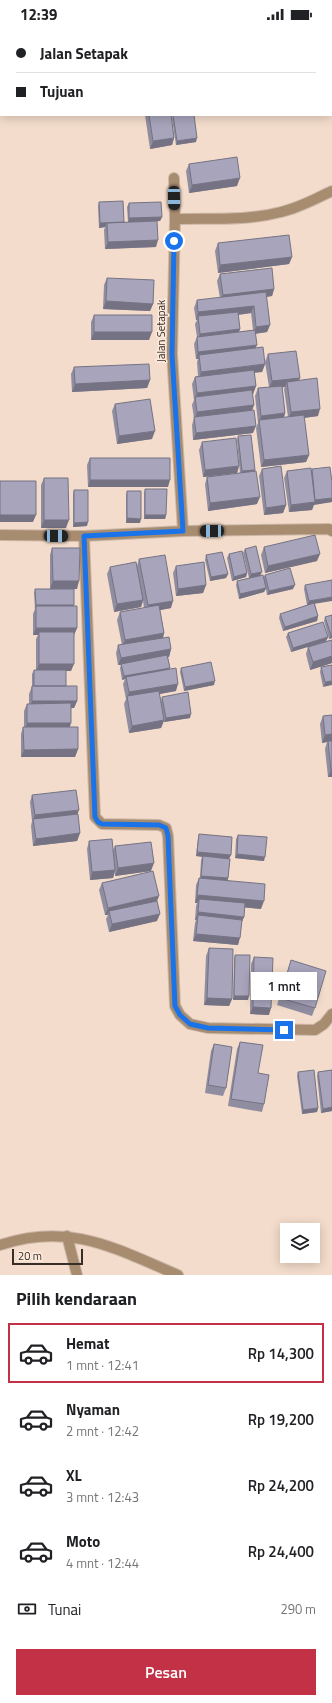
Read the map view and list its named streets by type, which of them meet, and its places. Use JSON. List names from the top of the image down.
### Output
{
  "streets": {
    "street": ["Jalan Setapak"]
  },
  "scale_bar": "20 m",
  "page": {
    "status": "12:39",
    "banner": ["Jalan Setapak", "Tujuan"],
    "bubble": "1 mnt",
    "scale": "20 m",
    "heading": "Pilih kendaraan",
    "list": [
      {
        "name": "Hemat",
        "note": "1 mnt · 12:41",
        "value": "Rp 14,300"
      },
      {
        "name": "Nyaman",
        "note": "2 mnt · 12:42",
        "value": "Rp 19,200"
      },
      {
        "name": "XL",
        "note": "3 mnt · 12:43",
        "value": "Rp 24,200"
      },
      {
        "name": "Moto",
        "note": "4 mnt · 12:44",
        "value": "Rp 24,400"
      }
    ],
    "pay": ["Tunai", "290 m"],
    "buttons": "Pesan"
  }
}
